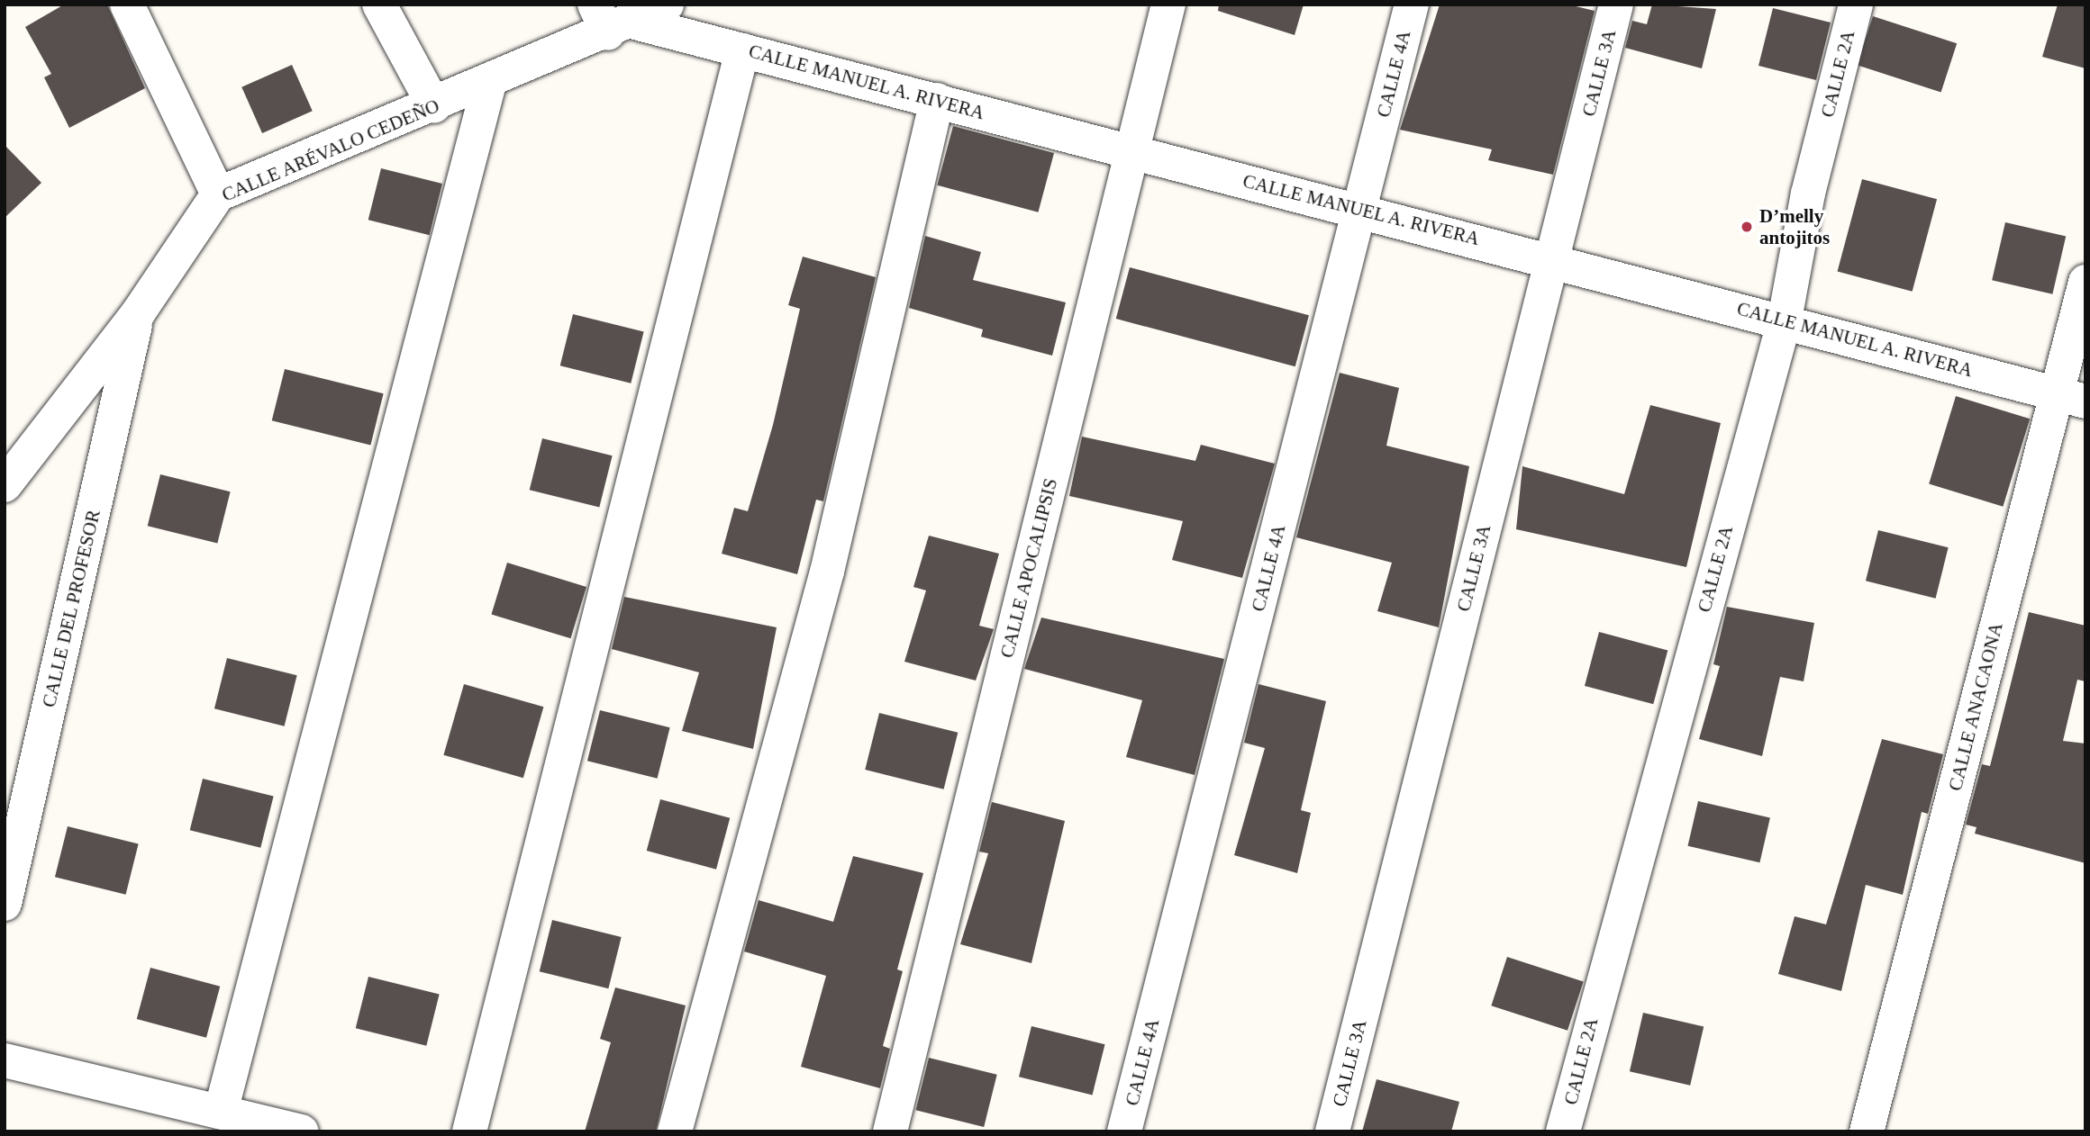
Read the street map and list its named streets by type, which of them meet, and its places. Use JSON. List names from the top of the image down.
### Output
{
  "streets": {
    "street": [
      "CALLE 3A",
      "CALLE 4A",
      "CALLE 2A",
      "CALLE MANUEL A. RIVERA",
      "CALLE ARÉVALO CEDEÑO",
      "CALLE APOCALIPSIS",
      "CALLE DEL PROFESOR",
      "CALLE ANACAONA"
    ]
  },
  "crossings": [
    ["CALLE 3A", "CALLE MANUEL A. RIVERA"],
    ["CALLE 4A", "CALLE MANUEL A. RIVERA"],
    ["CALLE 2A", "CALLE MANUEL A. RIVERA"],
    ["CALLE MANUEL A. RIVERA", "CALLE ARÉVALO CEDEÑO"],
    ["CALLE MANUEL A. RIVERA", "CALLE APOCALIPSIS"],
    ["CALLE MANUEL A. RIVERA", "CALLE ANACAONA"],
    ["CALLE ARÉVALO CEDEÑO", "CALLE DEL PROFESOR"]
  ],
  "places": ["D’melly antojitos"]
}
